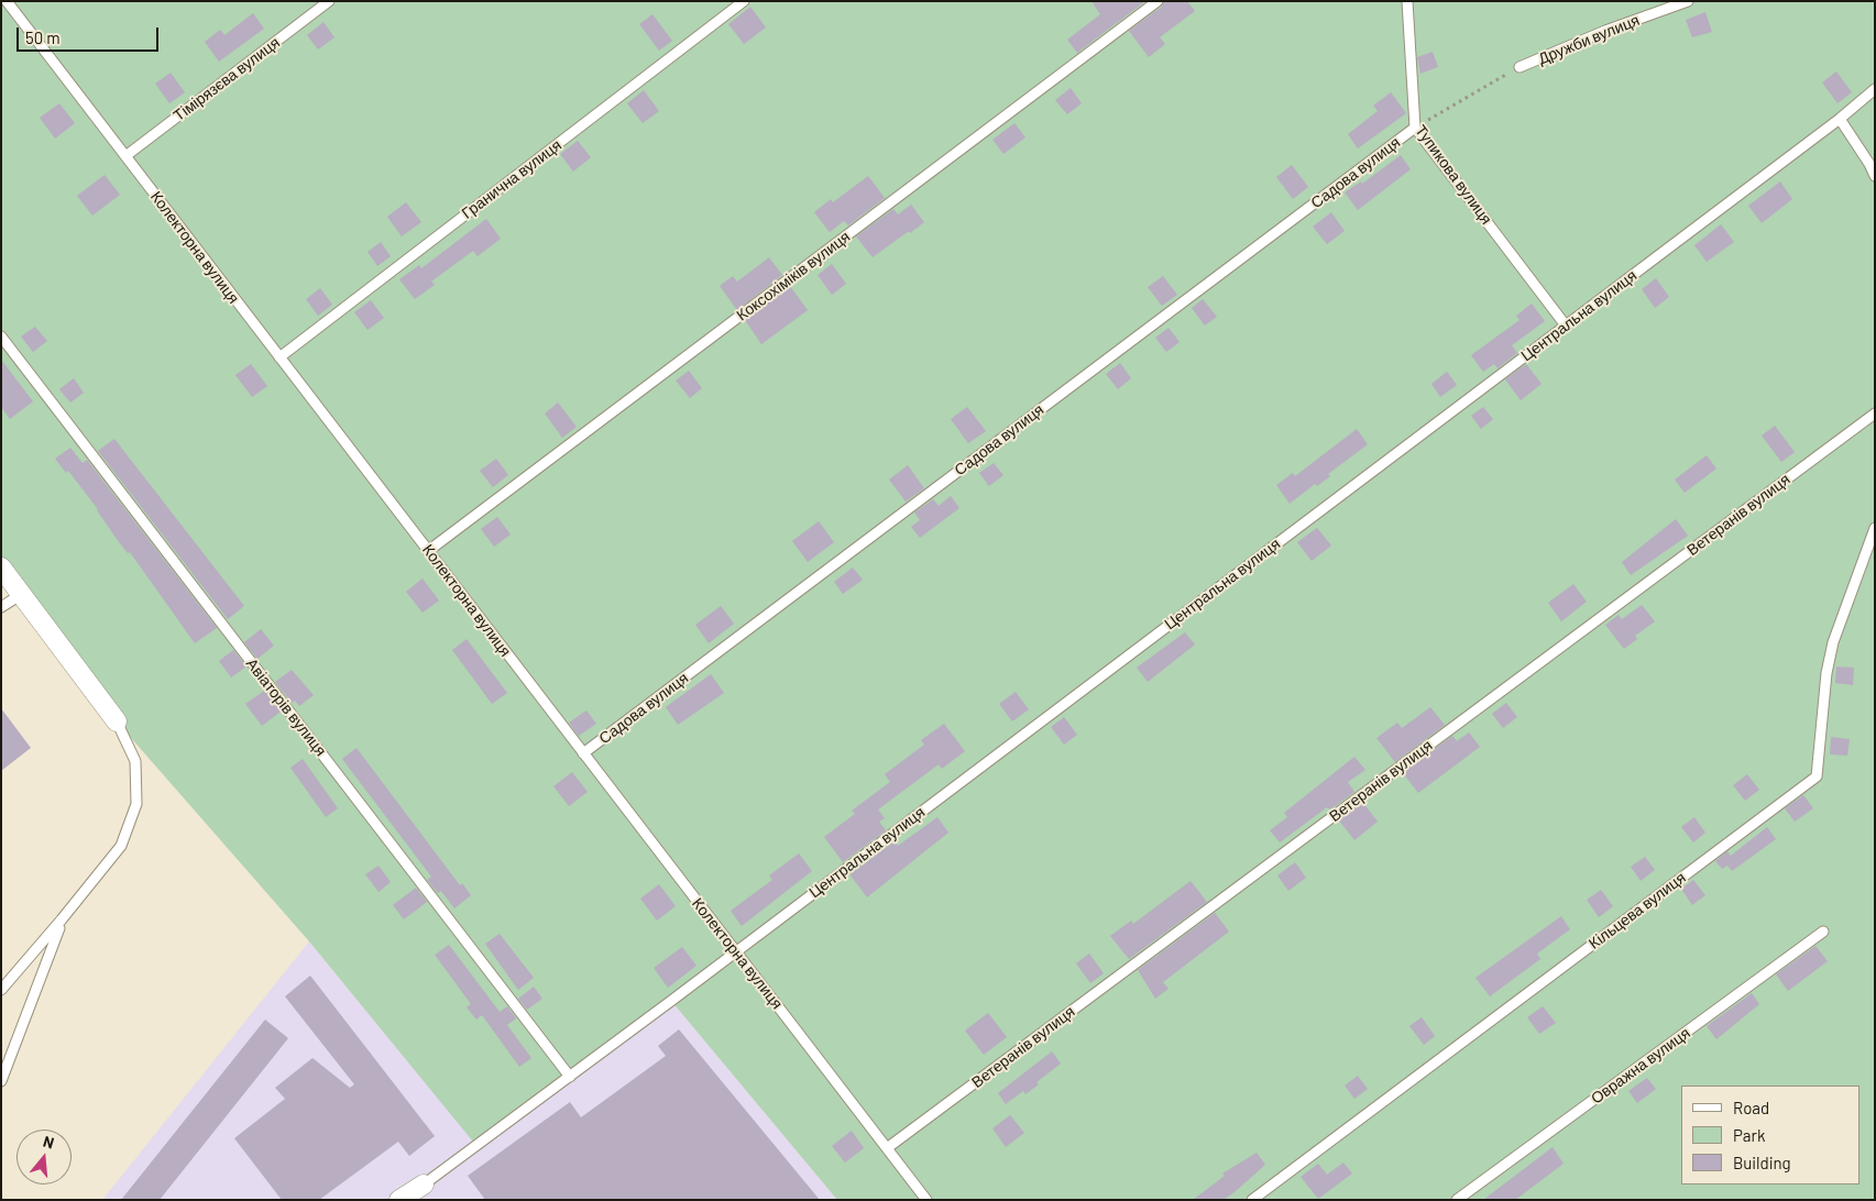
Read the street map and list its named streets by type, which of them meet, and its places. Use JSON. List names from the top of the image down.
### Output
{
  "streets": {
    "lane": [
      "Дружби вулиця",
      "Тімірязєва вулиця",
      "Садова вулиця",
      "Тупикова вулиця",
      "Гранична вулиця",
      "Колекторна вулиця",
      "Коксохіміків вулиця",
      "Центральна вулиця",
      "Ветеранів вулиця",
      "Авіаторів вулиця",
      "Кільцева вулиця",
      "Овражна вулиця"
    ]
  },
  "crossings": [
    ["Тімірязєва вулиця", "Колекторна вулиця"],
    ["Садова вулиця", "Тупикова вулиця"],
    ["Садова вулиця", "Колекторна вулиця"],
    ["Тупикова вулиця", "Центральна вулиця"],
    ["Гранична вулиця", "Колекторна вулиця"],
    ["Колекторна вулиця", "Коксохіміків вулиця"],
    ["Колекторна вулиця", "Центральна вулиця"],
    ["Колекторна вулиця", "Ветеранів вулиця"],
    ["Центральна вулиця", "Авіаторів вулиця"]
  ],
  "legend": ["Road", "Park", "Building"],
  "scale_bar": "50 m",
  "north": "top"
}
